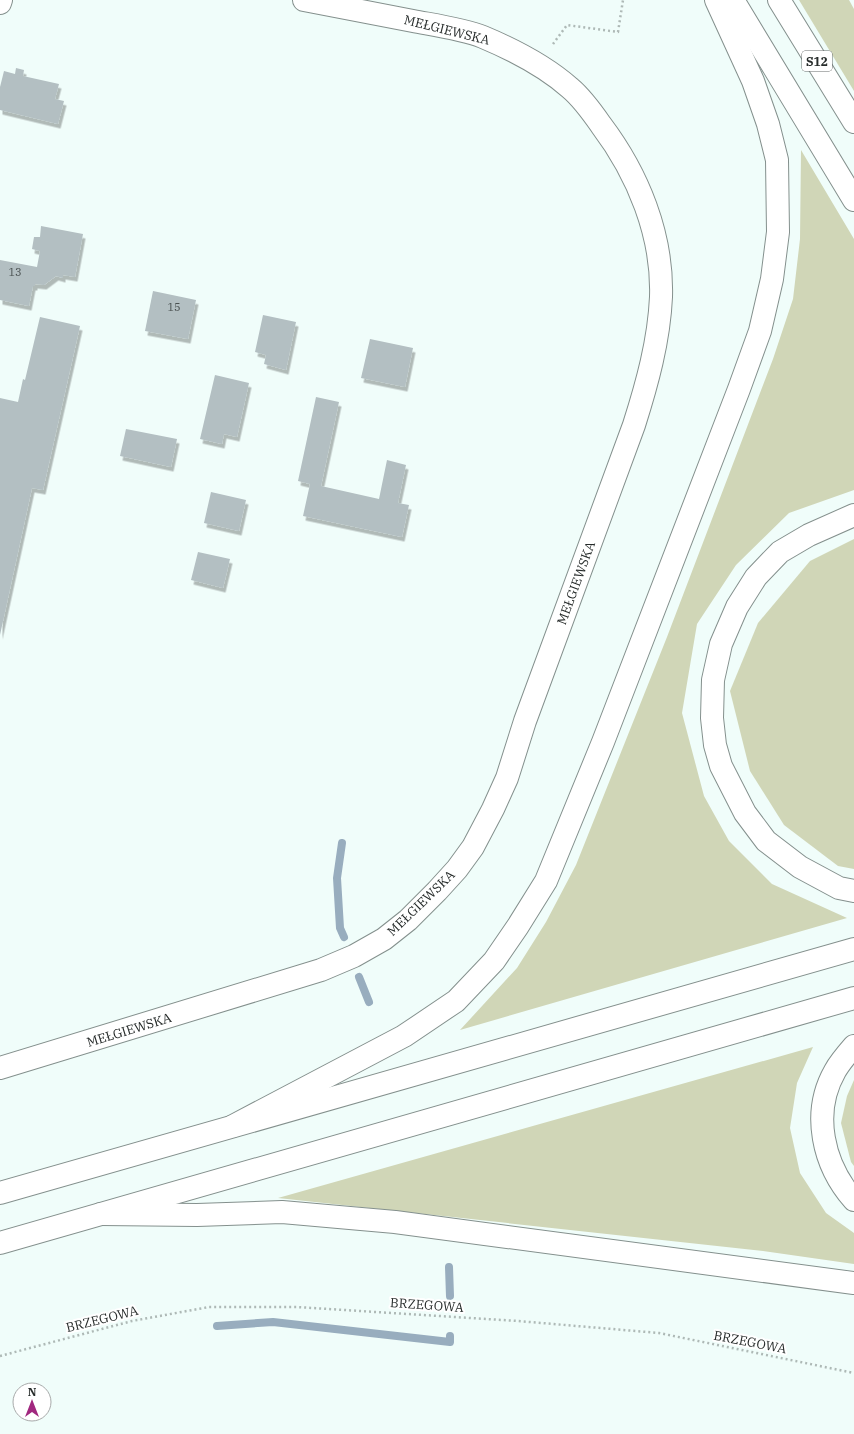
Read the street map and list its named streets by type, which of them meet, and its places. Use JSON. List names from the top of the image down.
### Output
{
  "streets": {
    "main road": ["MEŁGIEWSKA", "S12"],
    "path": ["BRZEGOWA"]
  },
  "house_numbers": ["13", "15"],
  "north": "top"
}
